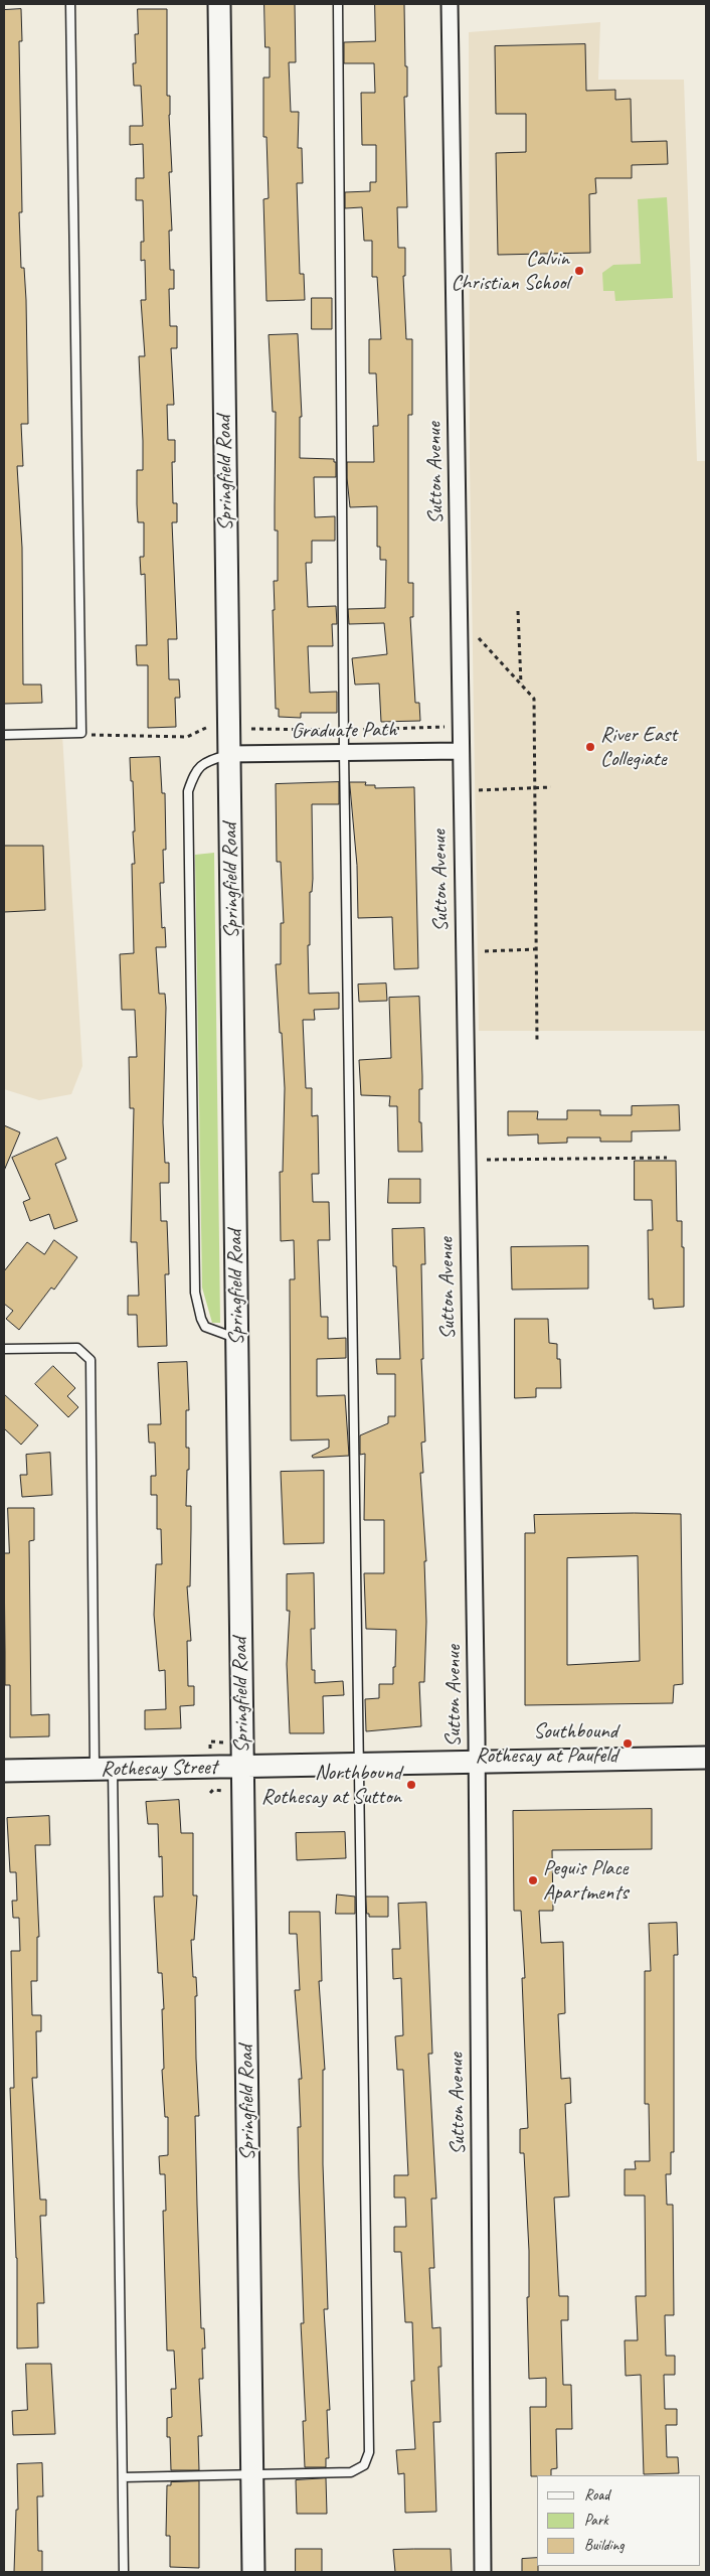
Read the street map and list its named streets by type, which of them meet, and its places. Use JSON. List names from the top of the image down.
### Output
{
  "streets": {
    "street": [
      "Springfield Road",
      "Sutton Avenue",
      "Graduate Path",
      "Rothesay Street"
    ]
  },
  "crossings": [
    ["Springfield Road", "Graduate Path"],
    ["Springfield Road", "Rothesay Street"],
    ["Sutton Avenue", "Graduate Path"],
    ["Sutton Avenue", "Rothesay Street"]
  ],
  "places": [
    "Calvin Christian School",
    "River East Collegiate",
    "Southbound Rothesay at Paufeld",
    "Northbound Rothesay at Sutton",
    "Peguis Place Apartments"
  ],
  "legend": ["Road", "Park", "Building"]
}
